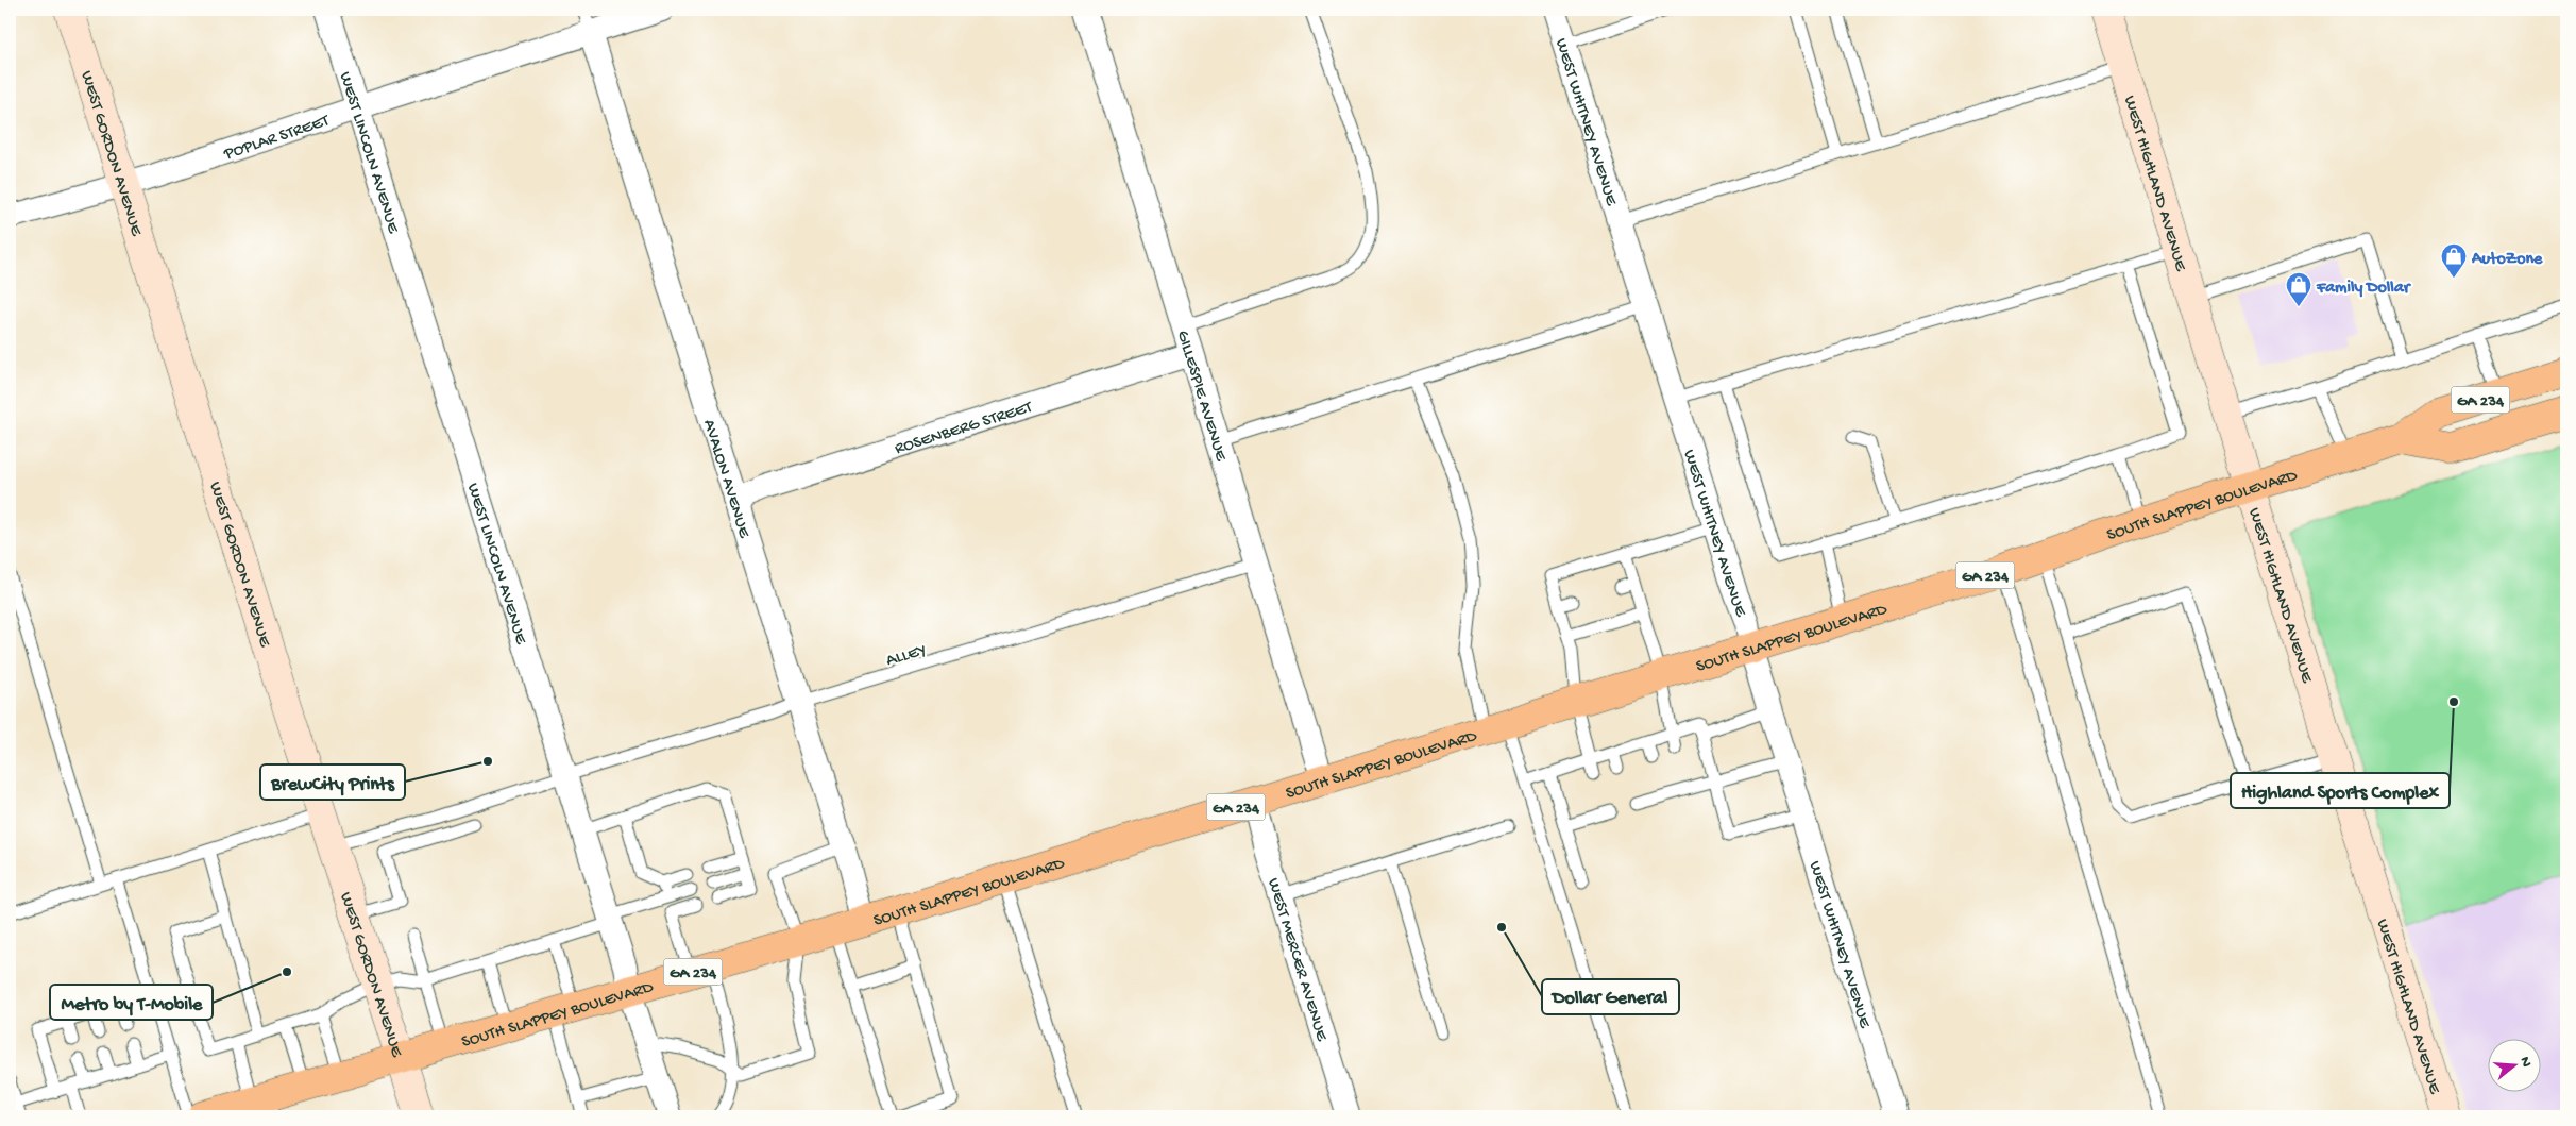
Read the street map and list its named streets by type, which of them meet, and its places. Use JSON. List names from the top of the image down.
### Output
{
  "streets": {
    "main road": ["GA 234", "SOUTH SLAPPEY BOULEVARD"],
    "street": [
      "WEST WHITNEY AVENUE",
      "POPLAR STREET",
      "WEST LINCOLN AVENUE",
      "WEST GORDON AVENUE",
      "WEST HIGHLAND AVENUE",
      "GILLESPIE AVENUE",
      "ROSENBERG STREET",
      "AVALON AVENUE",
      "WEST MERCER AVENUE"
    ],
    "lane": ["ALLEY"]
  },
  "crossings": [
    ["WEST WHITNEY AVENUE", "SOUTH SLAPPEY BOULEVARD"],
    ["POPLAR STREET", "WEST LINCOLN AVENUE"],
    ["POPLAR STREET", "WEST GORDON AVENUE"],
    ["POPLAR STREET", "AVALON AVENUE"],
    ["WEST LINCOLN AVENUE", "SOUTH SLAPPEY BOULEVARD"],
    ["WEST LINCOLN AVENUE", "ALLEY"],
    ["WEST GORDON AVENUE", "SOUTH SLAPPEY BOULEVARD"],
    ["WEST GORDON AVENUE", "ALLEY"],
    ["WEST HIGHLAND AVENUE", "SOUTH SLAPPEY BOULEVARD"],
    ["GILLESPIE AVENUE", "ROSENBERG STREET"],
    ["GILLESPIE AVENUE", "SOUTH SLAPPEY BOULEVARD"],
    ["GILLESPIE AVENUE", "ALLEY"],
    ["ROSENBERG STREET", "AVALON AVENUE"],
    ["AVALON AVENUE", "SOUTH SLAPPEY BOULEVARD"],
    ["AVALON AVENUE", "ALLEY"],
    ["SOUTH SLAPPEY BOULEVARD", "WEST MERCER AVENUE"]
  ],
  "places": {
    "shop": ["AutoZone", "Family Dollar"],
    "other": [
      "Highland Sports Complex",
      "BrewCity Prints",
      "Dollar General",
      "Metro by T-Mobile"
    ]
  },
  "north": "right"
}
